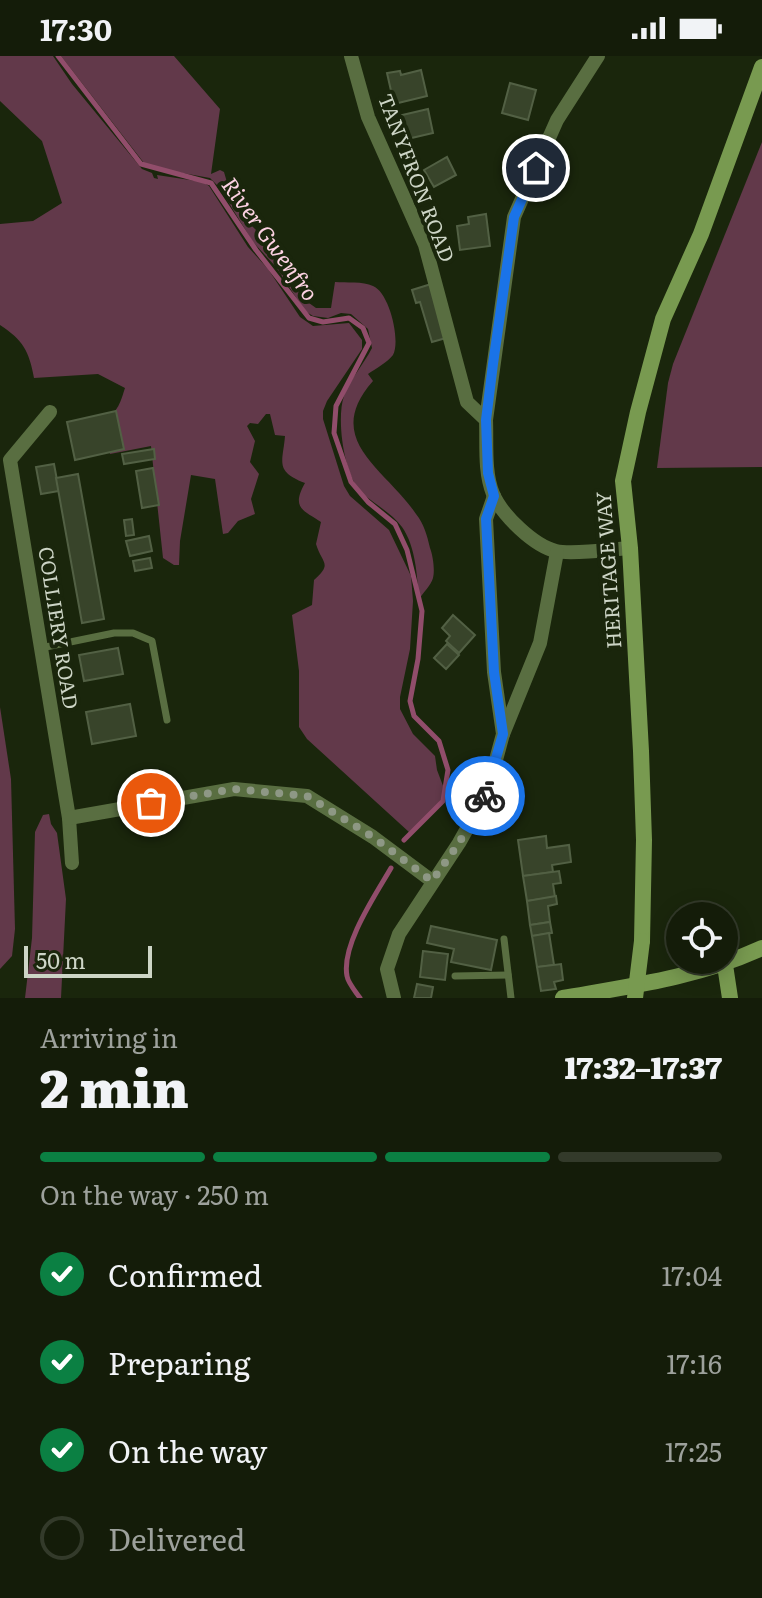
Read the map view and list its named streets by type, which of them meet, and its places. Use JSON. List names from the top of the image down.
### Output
{
  "streets": {
    "street": ["TANYFRON ROAD", "HERITAGE WAY", "COLLIERY ROAD"]
  },
  "water": ["River Gwenfro"],
  "scale_bar": "50 m",
  "page": {
    "status": "17:30",
    "scale": "50 m",
    "heading": ["2 min", "Arriving in", "17:32–17:37"],
    "bar": "On the way · 250 m",
    "list": [
      ["Confirmed", "17:04"],
      ["Preparing", "17:16"],
      ["On the way", "17:25"],
      "Delivered"
    ]
  }
}
